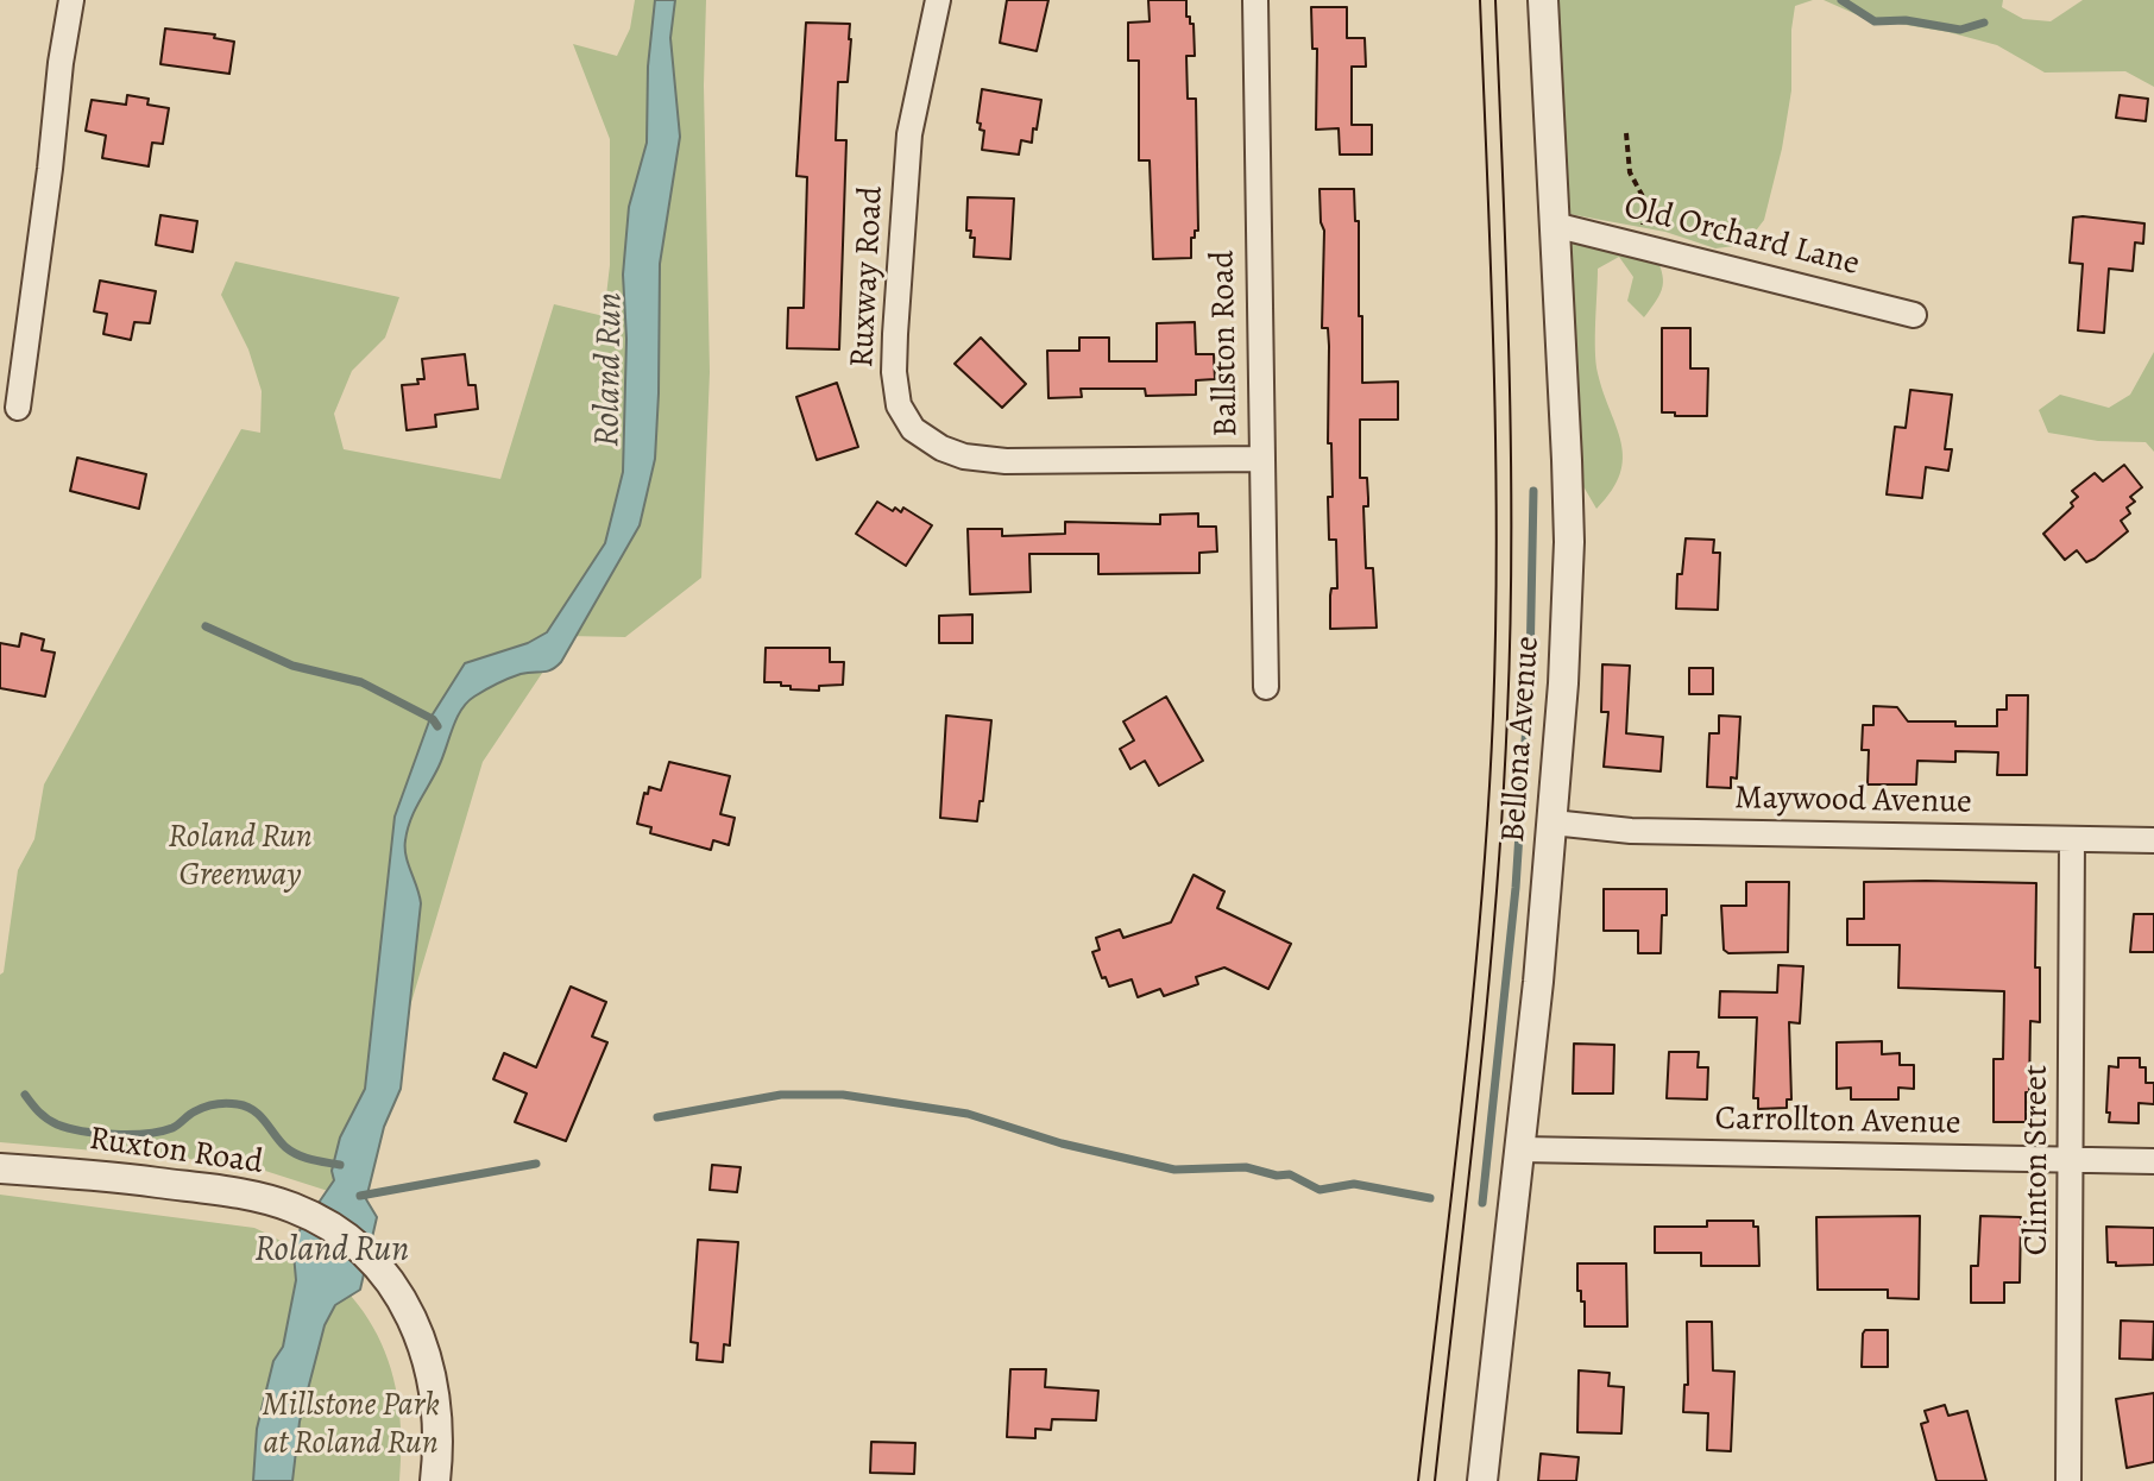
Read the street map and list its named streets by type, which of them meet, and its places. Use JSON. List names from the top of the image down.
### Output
{
  "streets": {
    "street": [
      "Old Orchard Lane",
      "Ruxway Road",
      "Ballston Road",
      "Bellona Avenue",
      "Maywood Avenue",
      "Carrollton Avenue",
      "Ruxton Road",
      "Clinton Street"
    ]
  },
  "crossings": [
    ["Old Orchard Lane", "Bellona Avenue"],
    ["Ruxway Road", "Ballston Road"],
    ["Bellona Avenue", "Maywood Avenue"],
    ["Bellona Avenue", "Carrollton Avenue"],
    ["Maywood Avenue", "Clinton Street"],
    ["Carrollton Avenue", "Clinton Street"]
  ],
  "water": ["Roland Run"],
  "parks": ["Roland Run Greenway", "Millstone Park at Roland Run"]
}
